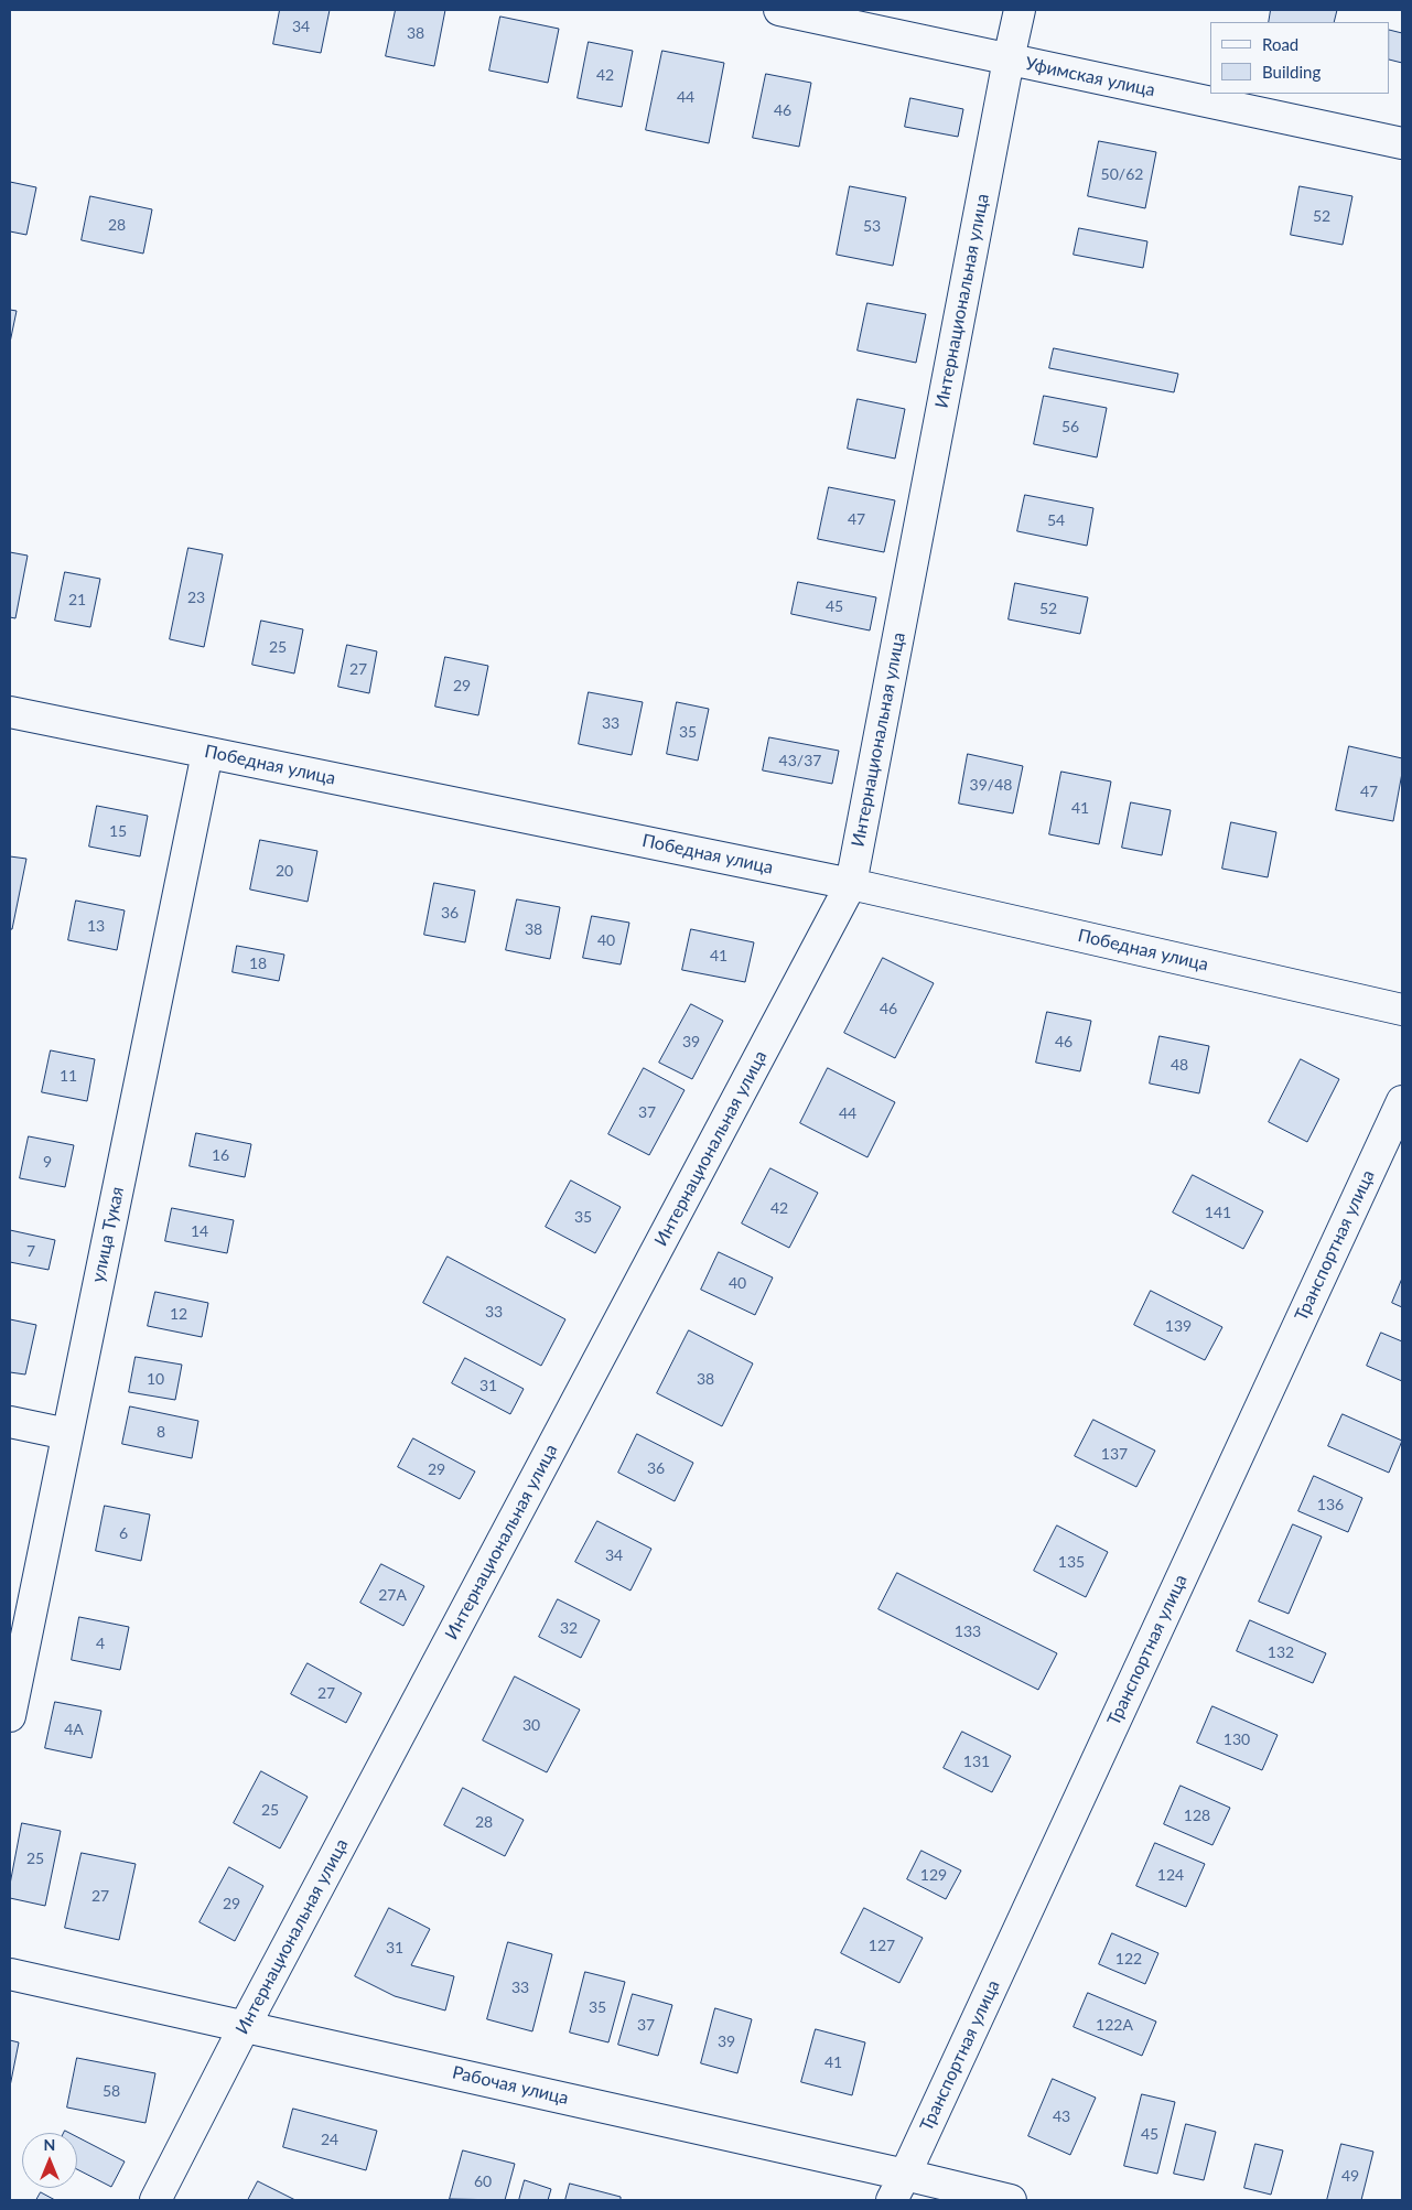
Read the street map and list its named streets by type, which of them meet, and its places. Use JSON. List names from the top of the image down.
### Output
{
  "streets": {
    "street": [
      "Уфимская улица",
      "Интернациональная улица",
      "Победная улица",
      "улица Тукая",
      "Транспортная улица",
      "Рабочая улица"
    ]
  },
  "crossings": [
    ["Уфимская улица", "Интернациональная улица"],
    ["Интернациональная улица", "Победная улица"],
    ["Интернациональная улица", "Рабочая улица"],
    ["Победная улица", "улица Тукая"],
    ["Транспортная улица", "Рабочая улица"]
  ],
  "house_numbers": [
    "34",
    "38",
    "42",
    "44",
    "46",
    "50/62",
    "52",
    "28",
    "53",
    "56",
    "47",
    "54",
    "23",
    "21",
    "45",
    "52",
    "25",
    "27",
    "29",
    "33",
    "35",
    "43/37",
    "39/48",
    "47",
    "41",
    "15",
    "20",
    "36",
    "13",
    "38",
    "40",
    "41",
    "18",
    "46",
    "39",
    "46",
    "48",
    "11",
    "37",
    "44",
    "16",
    "9",
    "42",
    "141",
    "35",
    "14",
    "7",
    "40",
    "33",
    "12",
    "139",
    "10",
    "38",
    "31",
    "8",
    "137",
    "36",
    "29",
    "136",
    "6",
    "34",
    "135",
    "27А",
    "32",
    "133",
    "4",
    "132",
    "27",
    "30",
    "4А",
    "130",
    "131",
    "25",
    "128",
    "28",
    "25",
    "129",
    "124",
    "27",
    "29",
    "127",
    "31",
    "122",
    "33",
    "35",
    "37",
    "122А",
    "39",
    "41",
    "58",
    "43",
    "45",
    "24",
    "49",
    "60"
  ],
  "legend": ["Road", "Building"],
  "north": "top"
}
